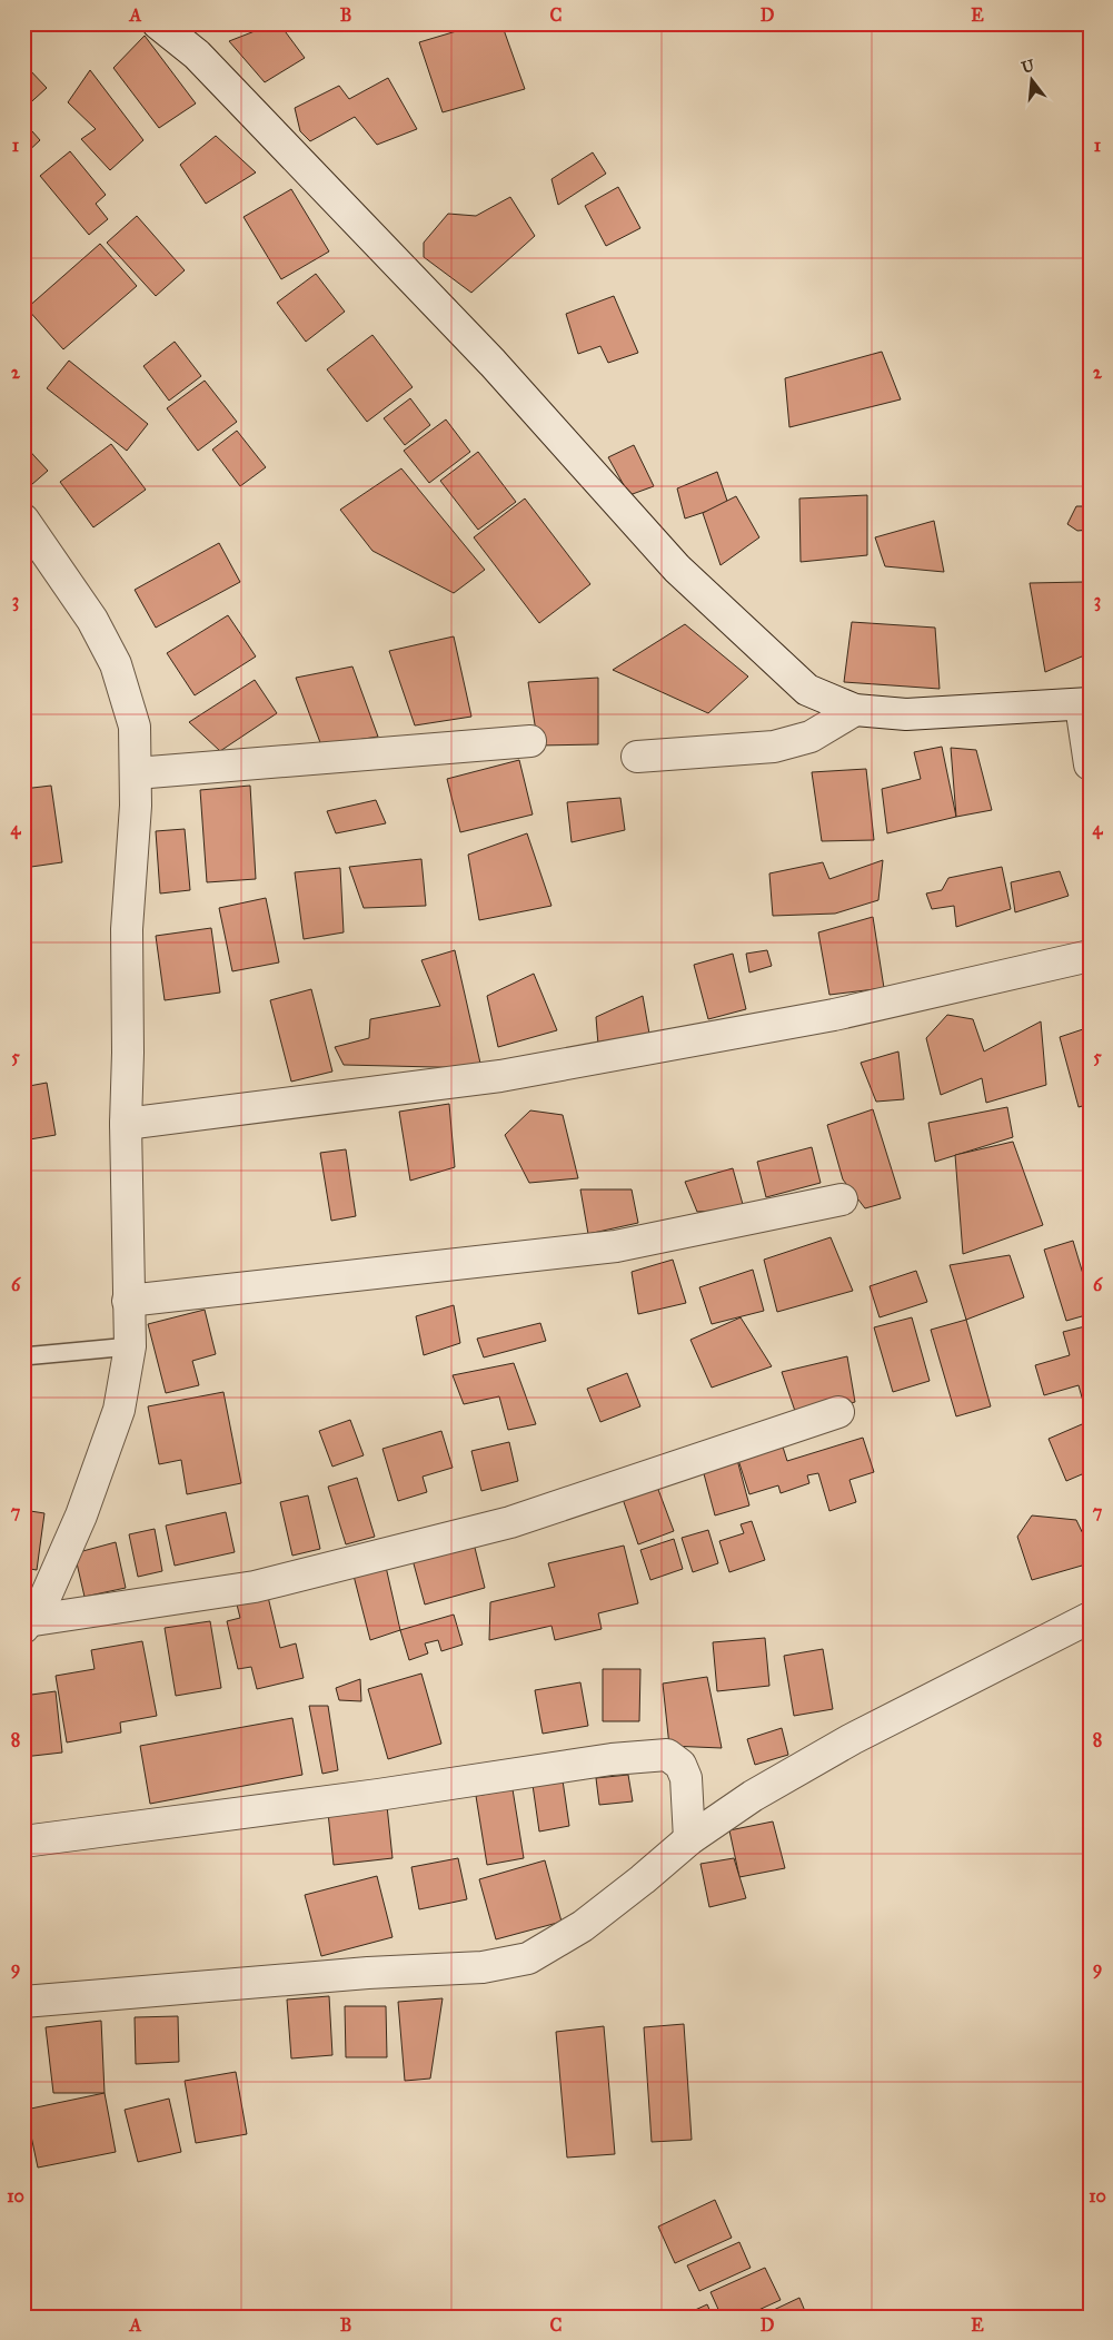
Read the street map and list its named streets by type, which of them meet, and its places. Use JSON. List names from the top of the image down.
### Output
{
  "north": "top",
  "grid": {
    "columns": [
      "A",
      "B",
      "C",
      "D",
      "E"
    ],
    "rows": [
      "1",
      "2",
      "3",
      "4",
      "5",
      "6",
      "7",
      "8",
      "9",
      "10"
    ]
  }
}
